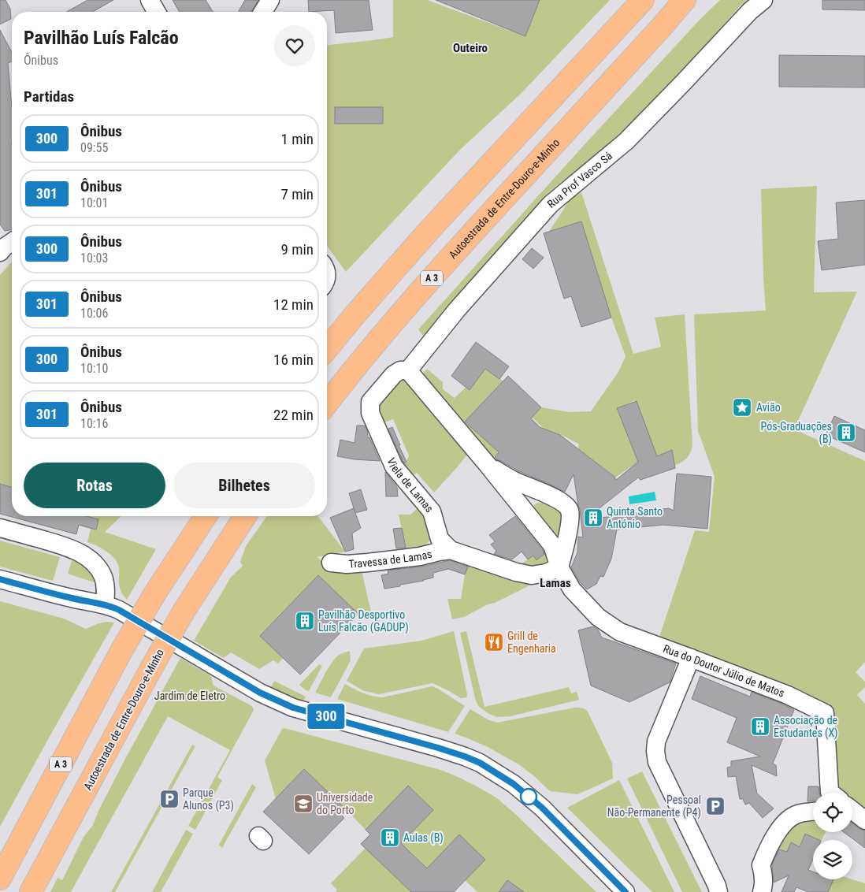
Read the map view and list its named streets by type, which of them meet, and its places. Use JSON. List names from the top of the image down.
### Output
{
  "streets": {
    "highway": ["Autoestrada de Entre-Douro-e-Minho", "A 3"],
    "street": [
      "Rua Prof Vasco Sá",
      "Viela de Lamas",
      "Travessa de Lamas",
      "Rua do Doutor Júlio de Matos"
    ]
  },
  "crossings": [
    ["Rua Prof Vasco Sá", "Viela de Lamas"],
    ["Rua Prof Vasco Sá", "Rua do Doutor Júlio de Matos"],
    ["Viela de Lamas", "Travessa de Lamas"],
    ["Viela de Lamas", "Rua do Doutor Júlio de Matos"]
  ],
  "districts": ["Outeiro", "Lamas"],
  "parks": ["Jardim de Eletro"],
  "places": {
    "place": ["Avião"],
    "building": [
      "Pós-Graduações (B)",
      "Quinta Santo António",
      "Pavilhão Desportivo Luís Falcão (GADUP)",
      "Associação de Estudantes (X)",
      "Aulas (B)"
    ],
    "restaurant": ["Grill de Engenharia"],
    "parking": ["Parque Alunos (P3)", "Pessoal Não-Permanente (P4)"],
    "school or university": ["Universidade do Porto"]
  },
  "lines": ["bus line 300"],
  "page": {
    "on_map": "300",
    "heading": [
      ["Pavilhão Luís Falcão", "Ônibus"],
      "Partidas"
    ],
    "list": [
      {
        "mark": "300",
        "name": "Ônibus",
        "note": "09:55",
        "value": "1 min"
      },
      {
        "mark": "301",
        "name": "Ônibus",
        "note": "10:01",
        "value": "7 min"
      },
      {
        "mark": "300",
        "name": "Ônibus",
        "note": "10:03",
        "value": "9 min"
      },
      {
        "mark": "301",
        "name": "Ônibus",
        "note": "10:06",
        "value": "12 min"
      },
      {
        "mark": "300",
        "name": "Ônibus",
        "note": "10:10",
        "value": "16 min"
      },
      {
        "mark": "301",
        "name": "Ônibus",
        "note": "10:16",
        "value": "22 min"
      }
    ],
    "buttons": ["Rotas", "Bilhetes"]
  }
}
